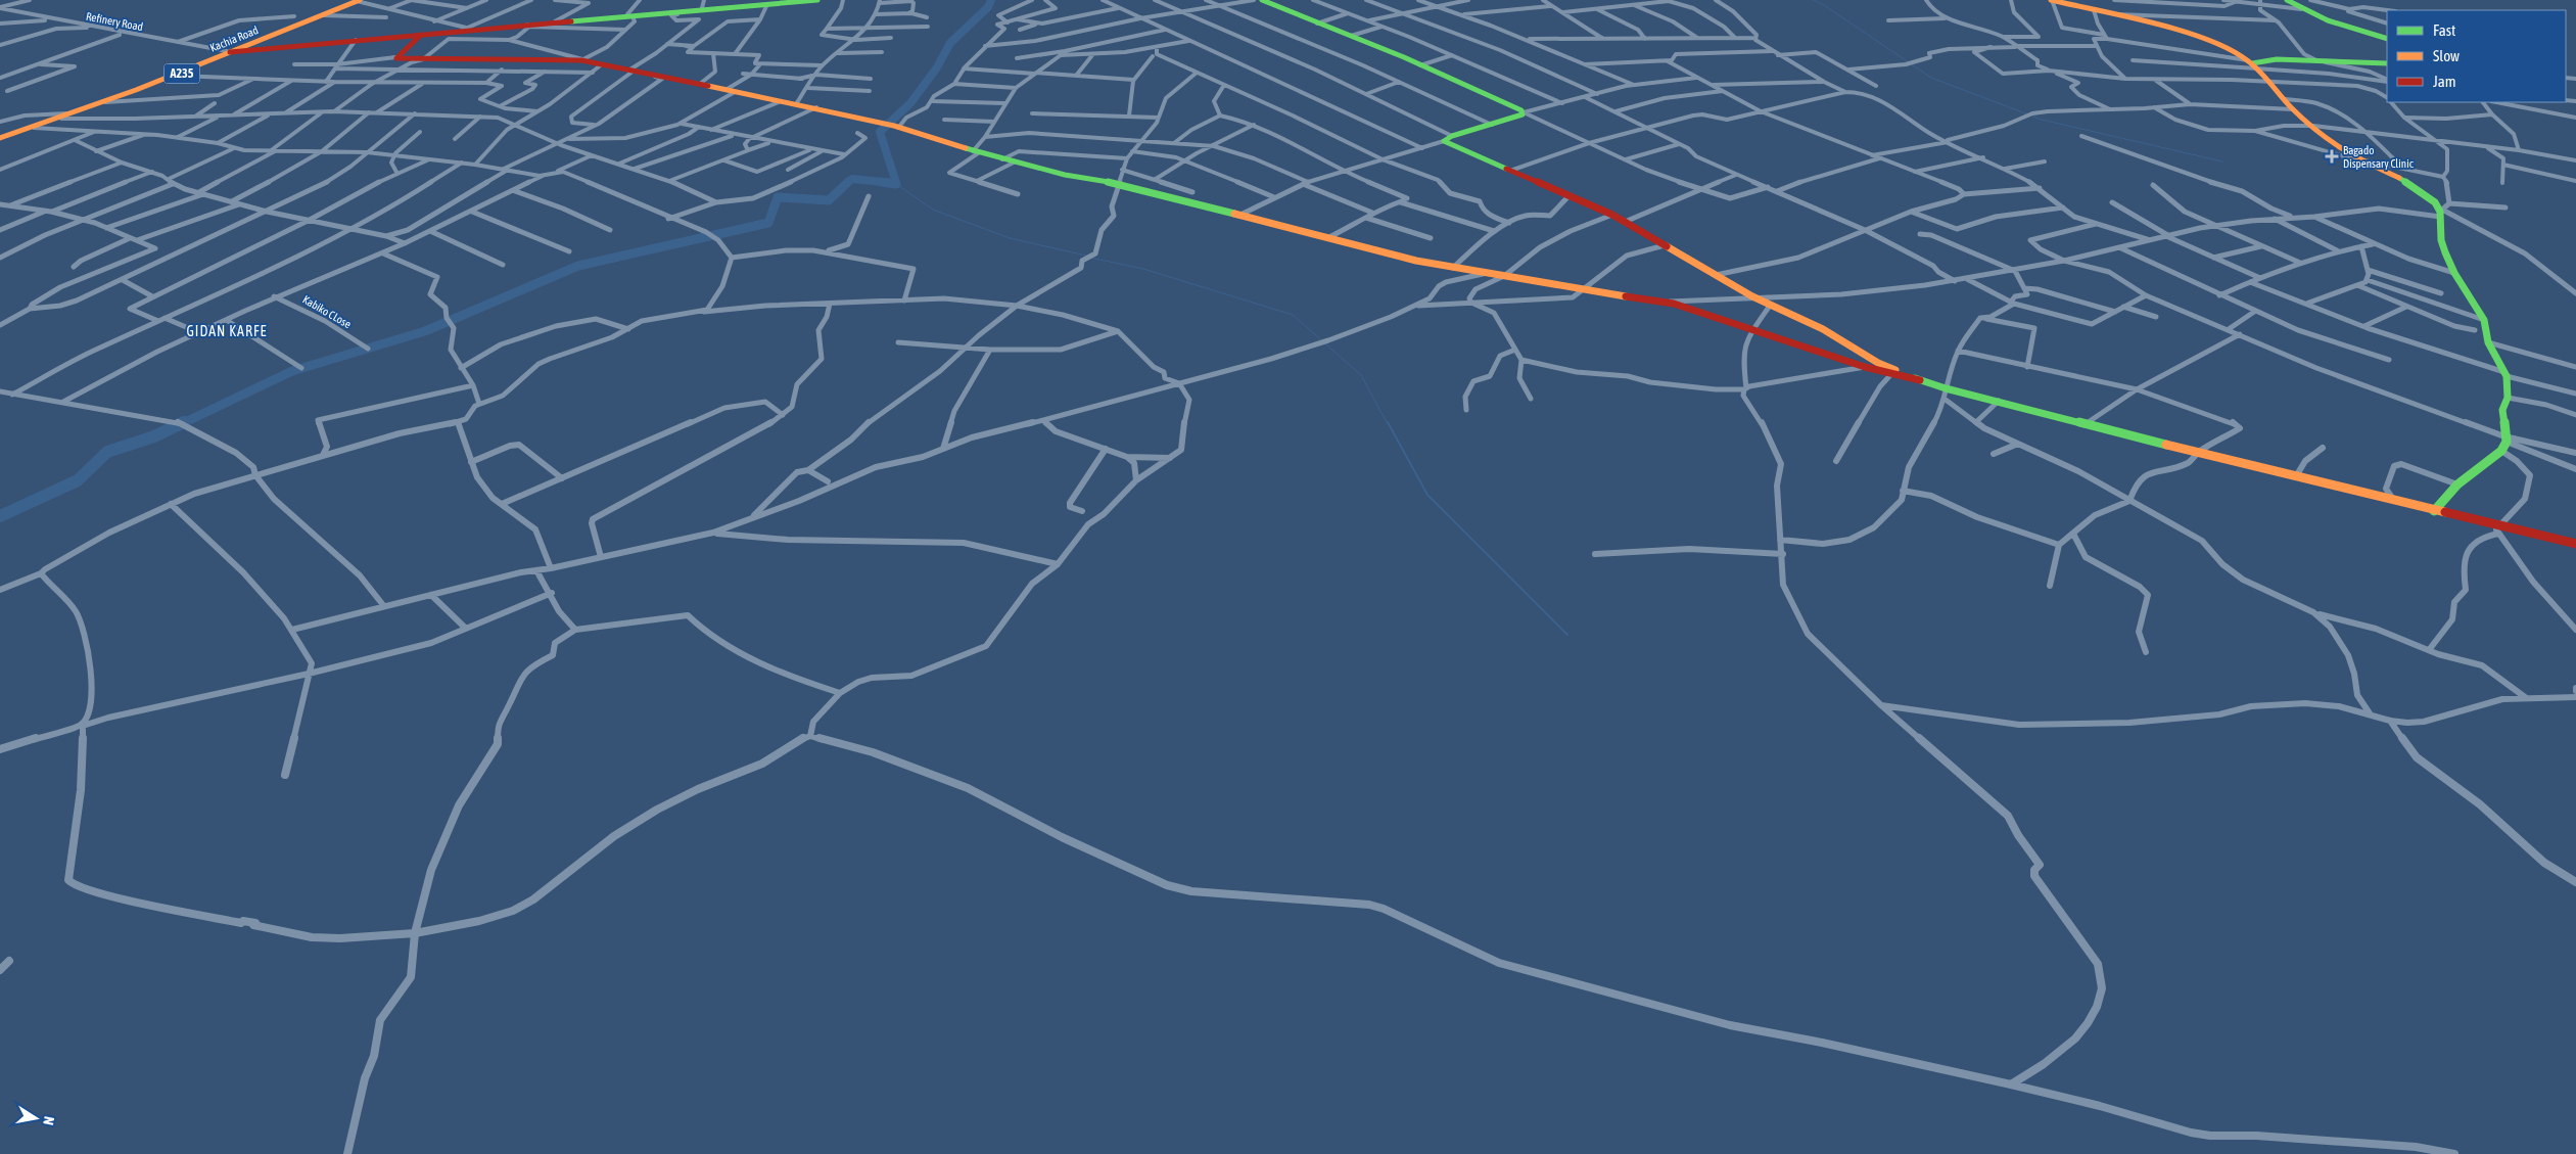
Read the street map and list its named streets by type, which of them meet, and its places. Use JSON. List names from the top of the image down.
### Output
{
  "streets": {
    "main road": ["Kachia Road", "A235"],
    "street": ["Refinery Road", "Kabiko CLose"]
  },
  "crossings": [
    ["Refinery Road", "Kachia Road"]
  ],
  "districts": ["GIDAN KARFE"],
  "places": {
    "health": ["Bagado Dispensary Clinic"]
  },
  "legend": ["Fast", "Slow", "Jam"],
  "north": "right"
}
